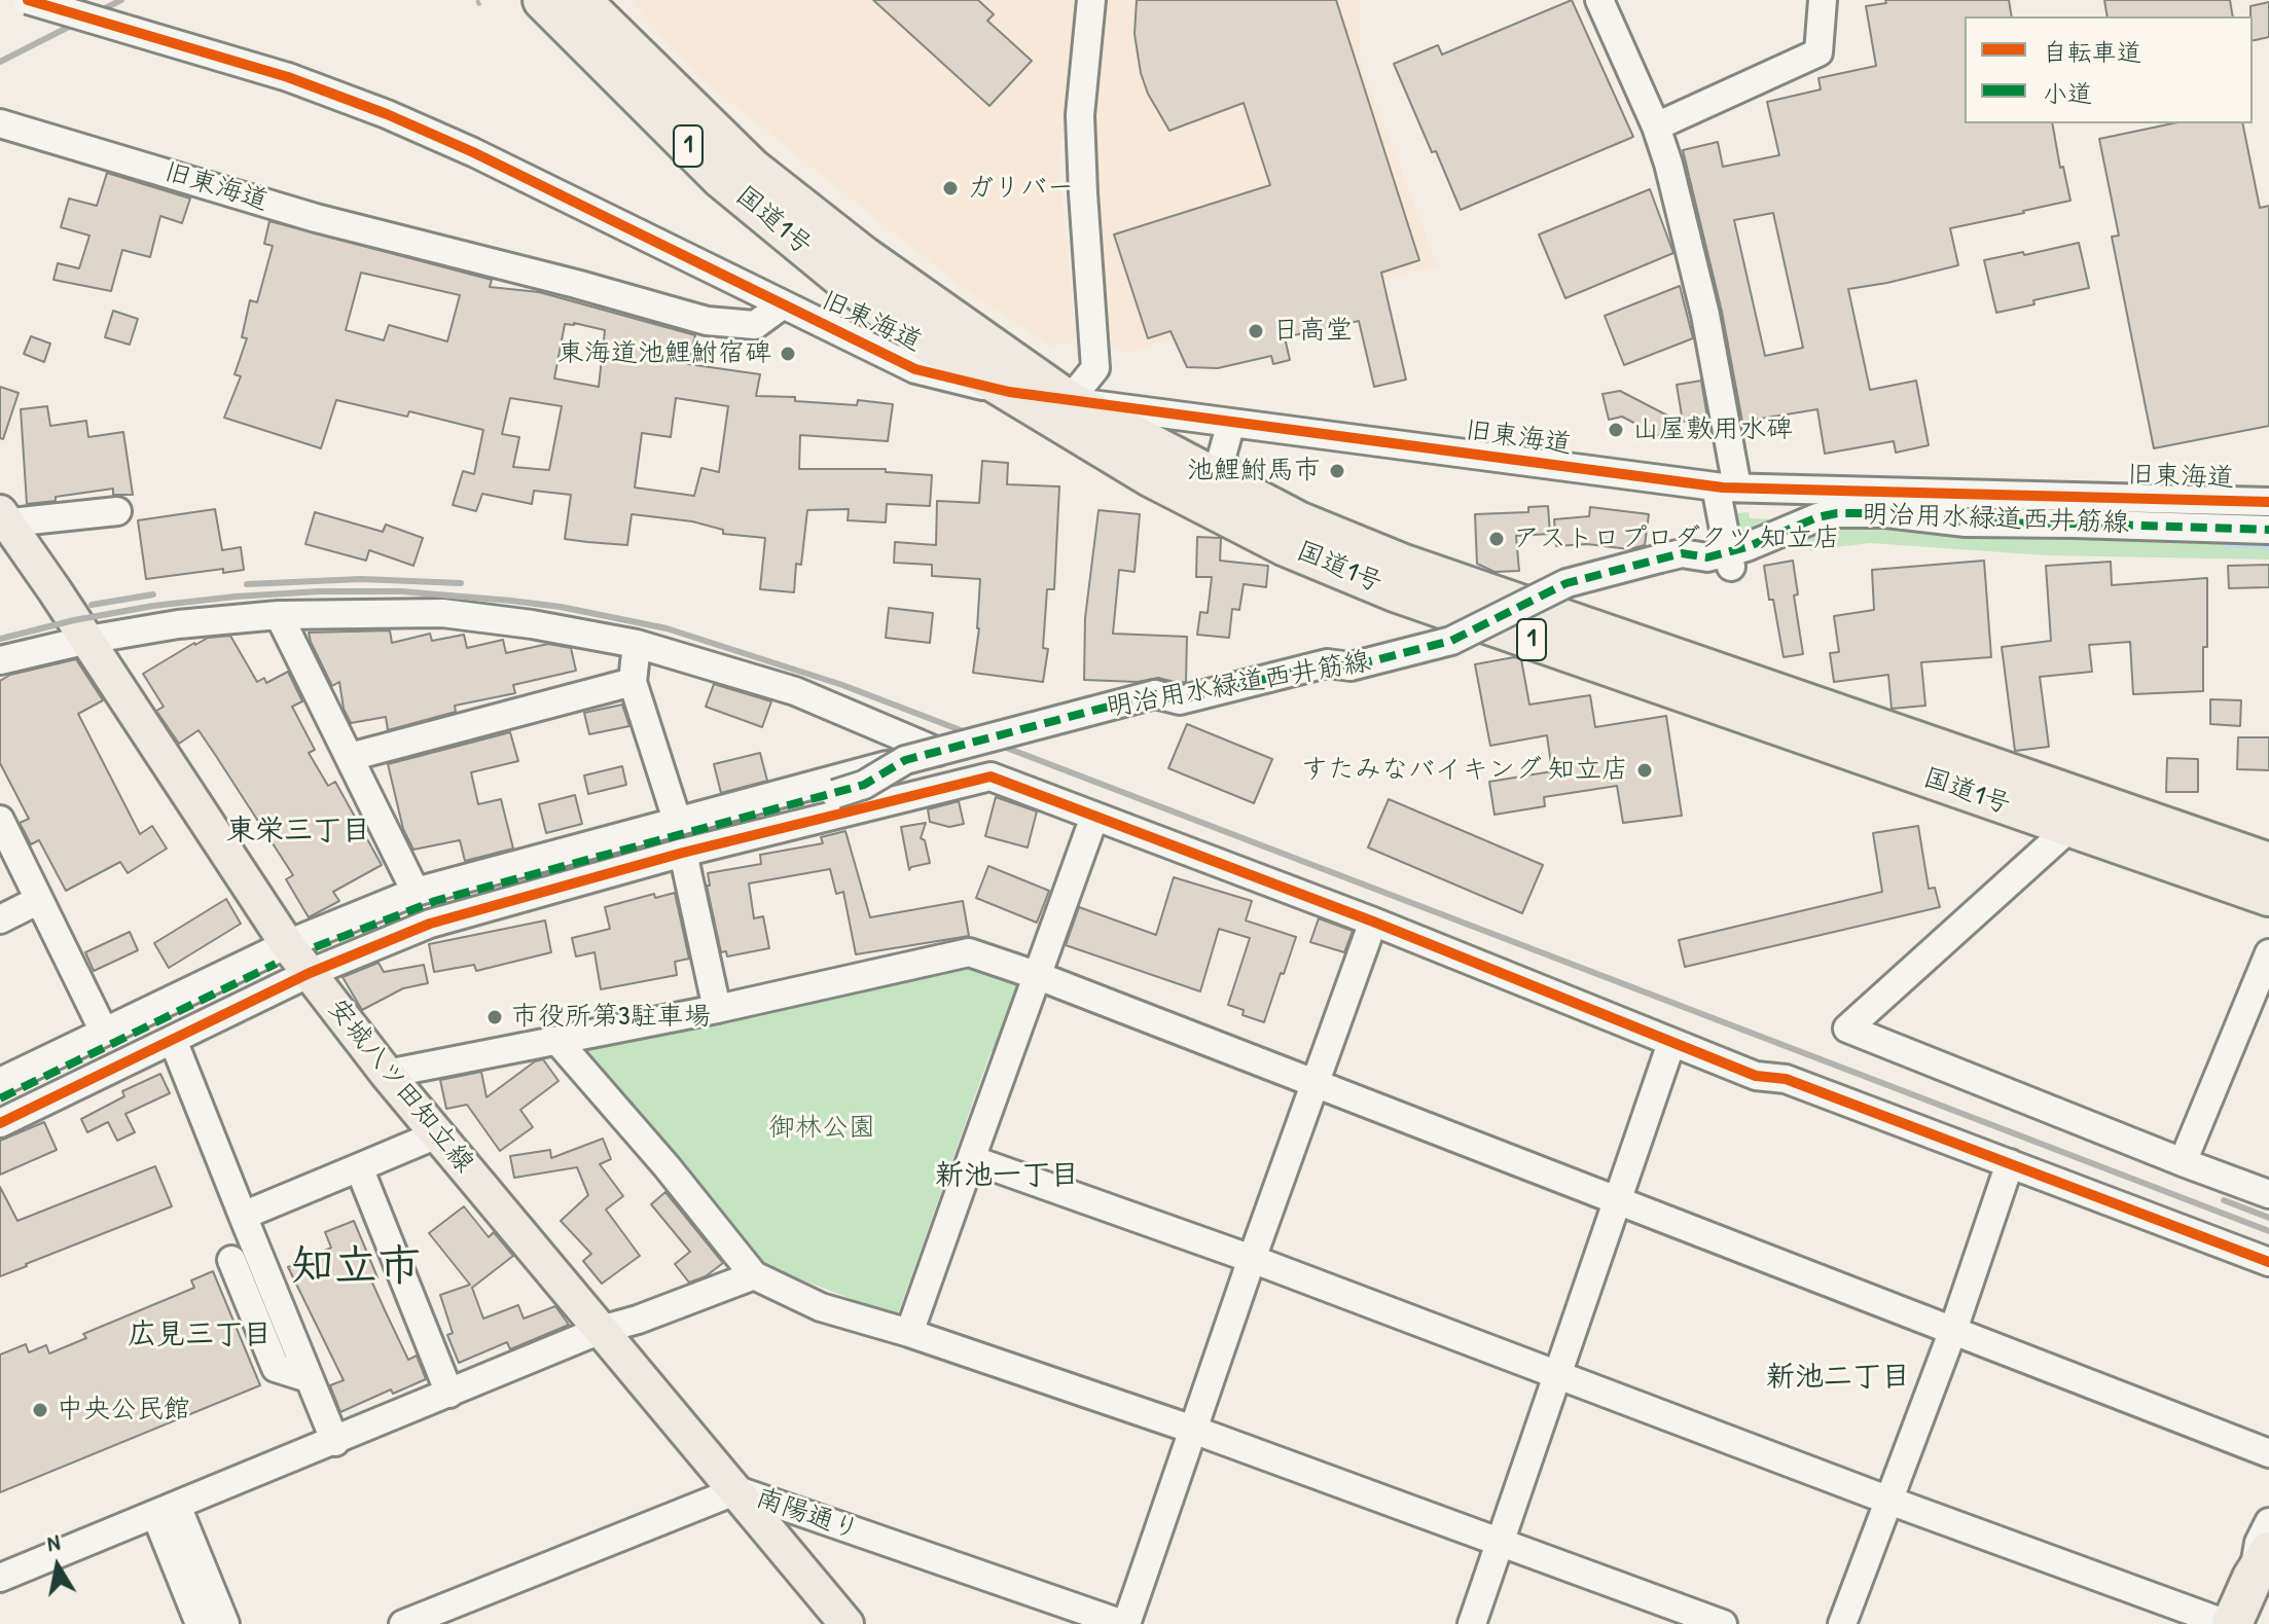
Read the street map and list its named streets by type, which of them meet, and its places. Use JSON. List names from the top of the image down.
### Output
{
  "streets": {
    "highway": ["1", "国道1号"],
    "main road": ["安城八ツ田知立線"],
    "street": ["旧東海道", "明治用水緑道西井筋線", "南陽通り"]
  },
  "crossings": [
    ["旧東海道", "国道1号"],
    ["明治用水緑道西井筋線", "安城八ツ田知立線"],
    ["安城八ツ田知立線", "南陽通り"]
  ],
  "districts": [
    "東栄三丁目",
    "新池一丁目",
    "知立市",
    "広見三丁目",
    "新池二丁目"
  ],
  "parks": ["御林公園"],
  "places": [
    "ガリバー",
    "日高堂",
    "東海道池鯉鮒宿碑",
    "山屋敷用水碑",
    "池鯉鮒馬市",
    "アストロプロダクツ 知立店",
    "すたみなバイキング 知立店",
    "市役所第3駐車場",
    "中央公民館"
  ],
  "legend": ["自転車道", "小道"],
  "north": "top"
}
